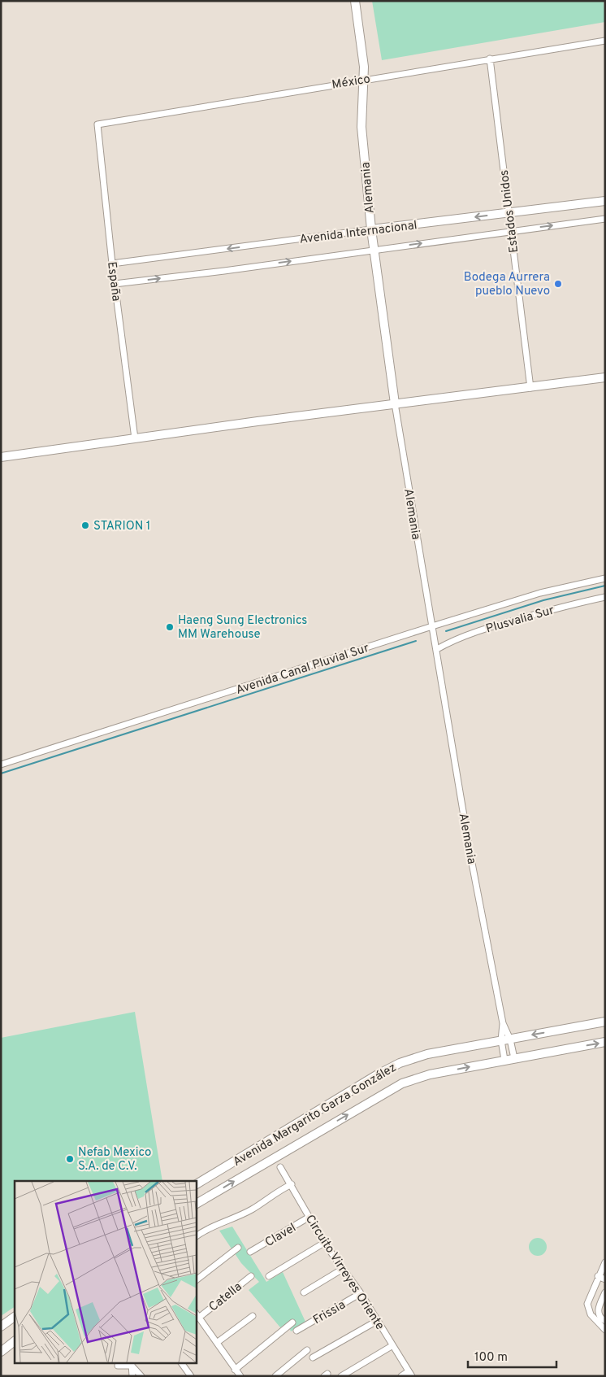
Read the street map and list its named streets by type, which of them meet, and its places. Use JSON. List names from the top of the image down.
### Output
{
  "streets": {
    "main road": ["Alemania", "Avenida Internacional", "Avenida Margarito Garza González"],
    "street": [
      "México",
      "Estados Unidos",
      "España",
      "Plusvalia Sur",
      "Avenida Canal Pluvial Sur",
      "Clavel",
      "Circuito Virreyes Oriente",
      "Catella",
      "Frissia"
    ]
  },
  "crossings": [
    ["México", "Alemania"],
    ["México", "Estados Unidos"],
    ["México", "España"],
    ["Alemania", "Avenida Internacional"],
    ["Alemania", "Plusvalia Sur"],
    ["Alemania", "Avenida Canal Pluvial Sur"],
    ["Alemania", "Avenida Margarito Garza González"],
    ["Estados Unidos", "Avenida Internacional"],
    ["Avenida Internacional", "España"],
    ["Clavel", "Circuito Virreyes Oriente"],
    ["Circuito Virreyes Oriente", "Frissia"]
  ],
  "places": [
    "Bodega Aurrera pueblo Nuevo",
    "STARION 1",
    "Haeng Sung Electronics MM Warehouse",
    "Nefab Mexico S.A. de C.V."
  ],
  "scale_bar": "100 m"
}
